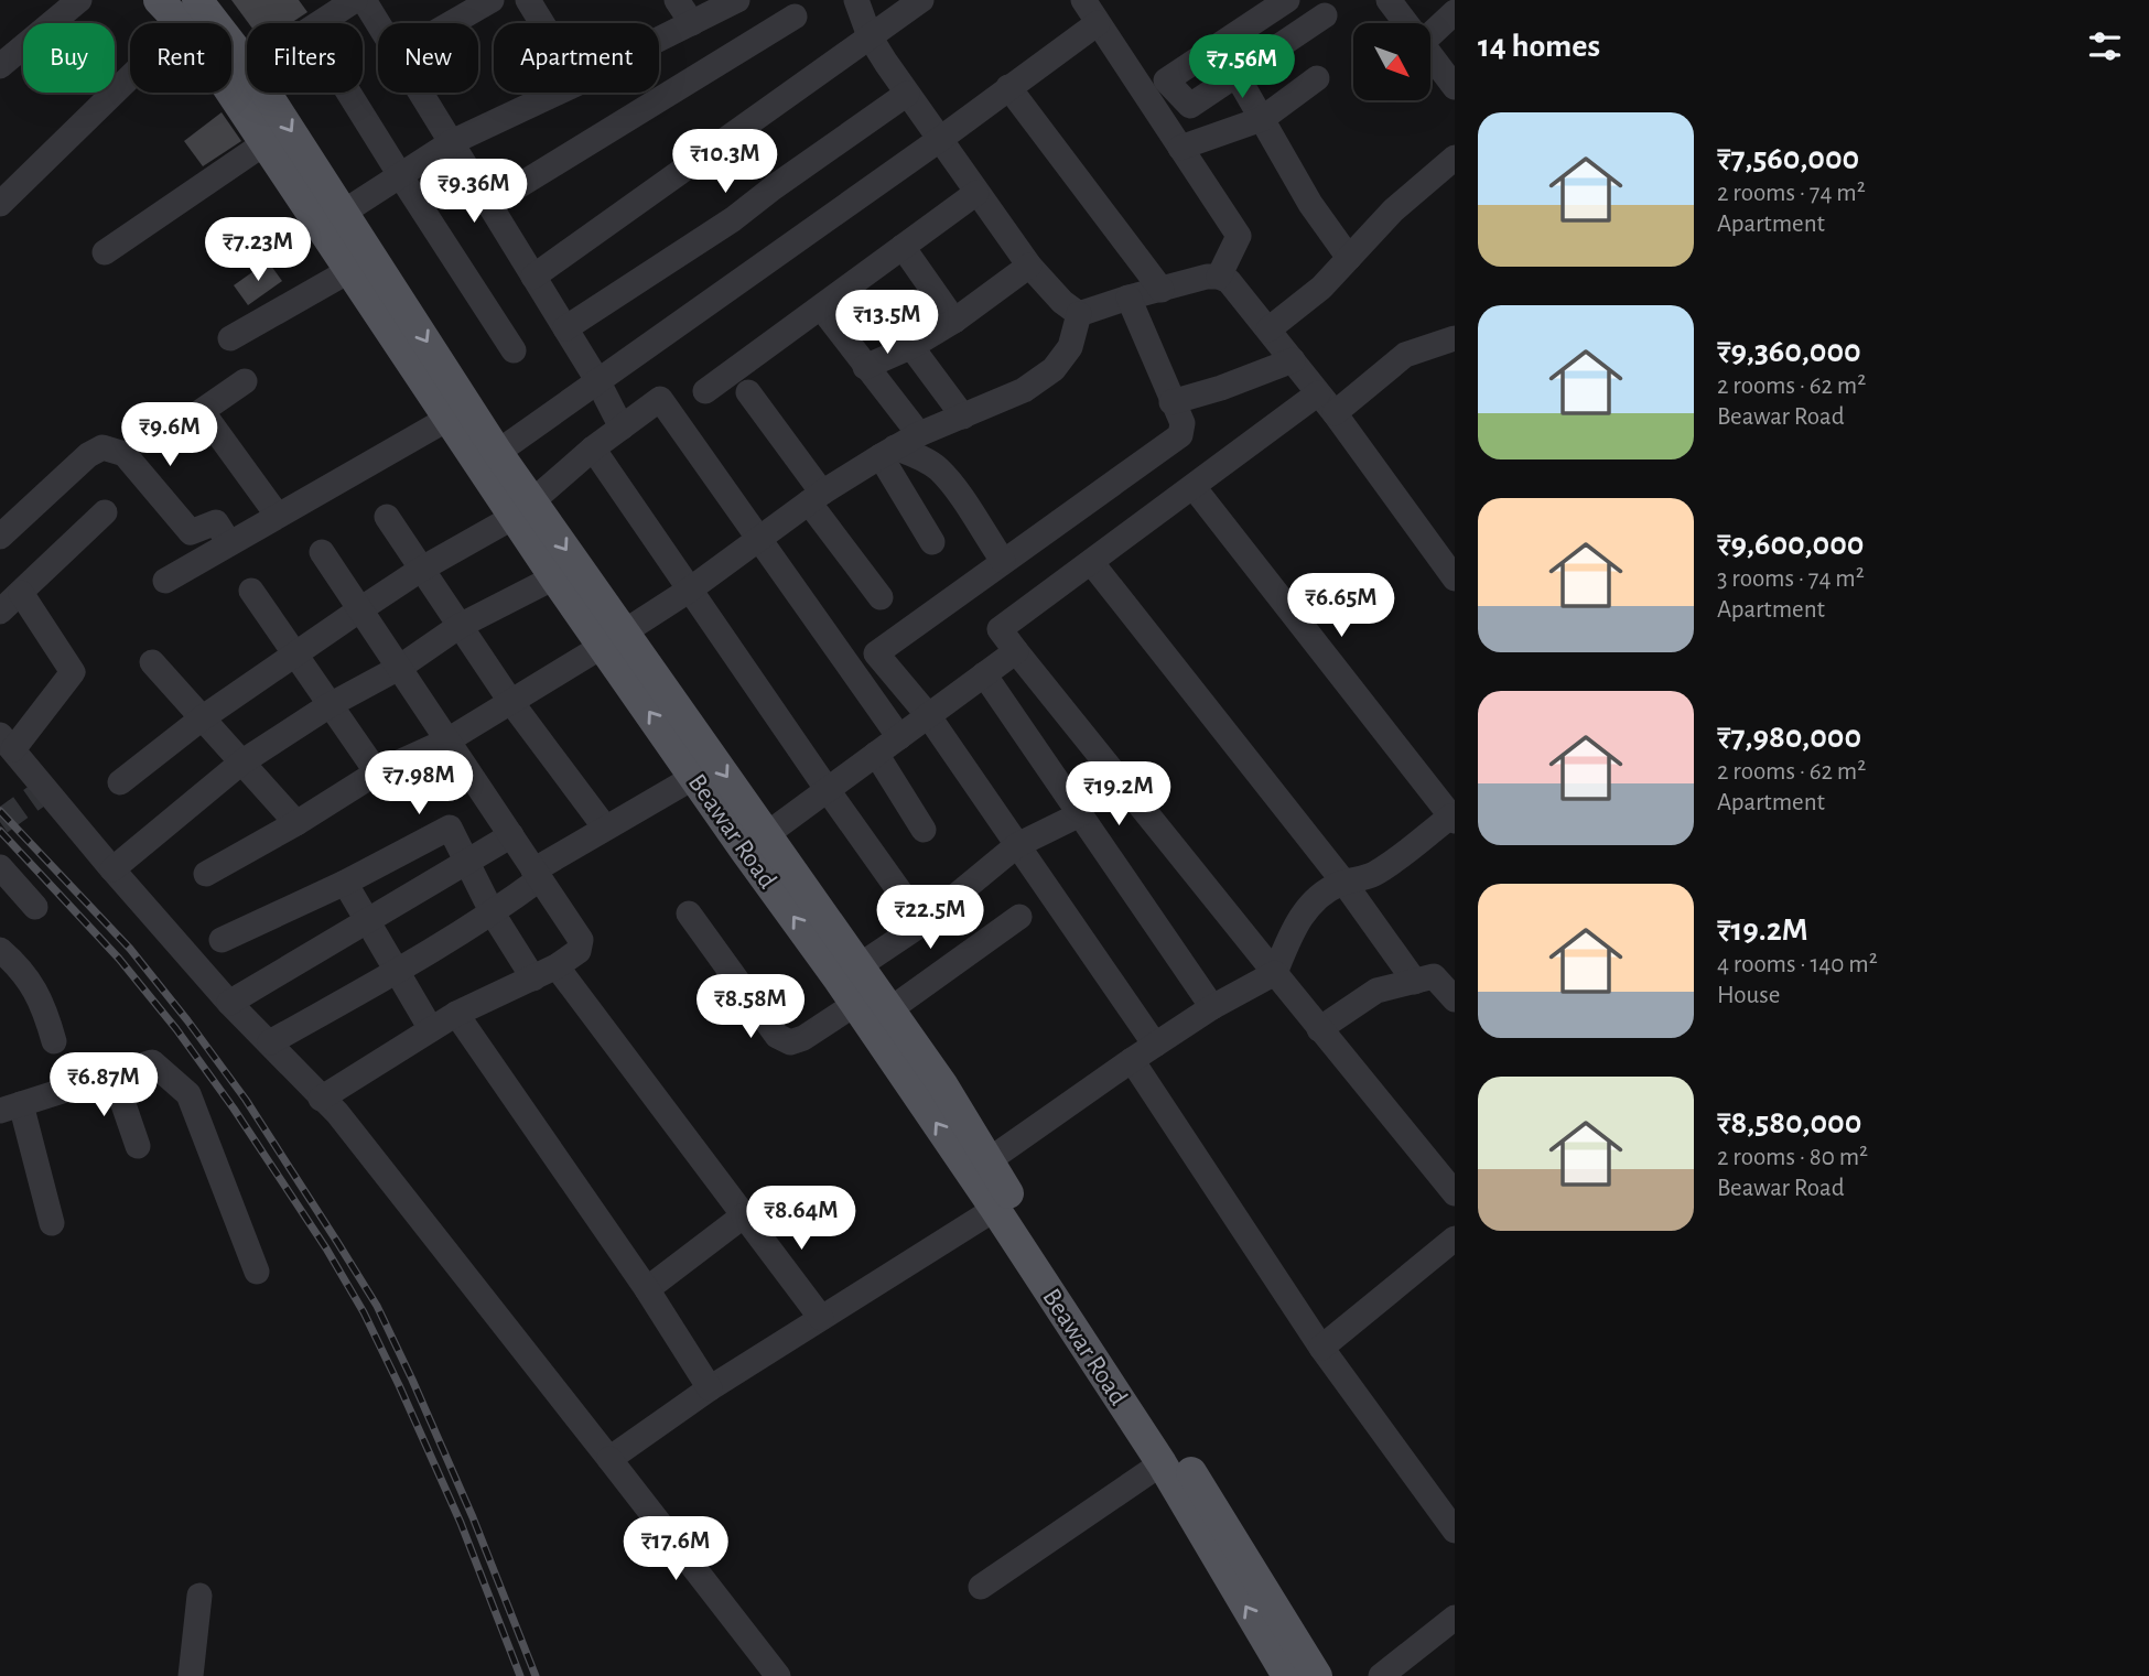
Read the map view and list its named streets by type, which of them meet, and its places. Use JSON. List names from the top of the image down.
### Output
{
  "streets": {
    "main road": ["Beawar Road"]
  },
  "north": "bottom right",
  "page": {
    "heading": "14 homes",
    "chip": [
      "Buy",
      "Rent",
      "Filters",
      "New",
      "Apartment"
    ],
    "price": [
      "₹7.56M",
      "₹10.3M",
      "₹9.36M",
      "₹7.23M",
      "₹13.5M",
      "₹9.6M",
      "₹6.65M",
      "₹7.98M",
      "₹19.2M",
      "₹22.5M",
      "₹8.58M",
      "₹6.87M",
      "₹8.64M",
      "₹17.6M"
    ],
    "list": [
      {
        "name": "₹7,560,000",
        "note": "2 rooms · 74 m² · Apartment"
      },
      {
        "name": "₹9,360,000",
        "note": "2 rooms · 62 m² · Beawar Road"
      },
      {
        "name": "₹9,600,000",
        "note": "3 rooms · 74 m² · Apartment"
      },
      {
        "name": "₹7,980,000",
        "note": "2 rooms · 62 m² · Apartment"
      },
      {
        "name": "₹19.2M",
        "note": "4 rooms · 140 m² · House"
      },
      {
        "name": "₹8,580,000",
        "note": "2 rooms · 80 m² · Beawar Road"
      }
    ]
  }
}
